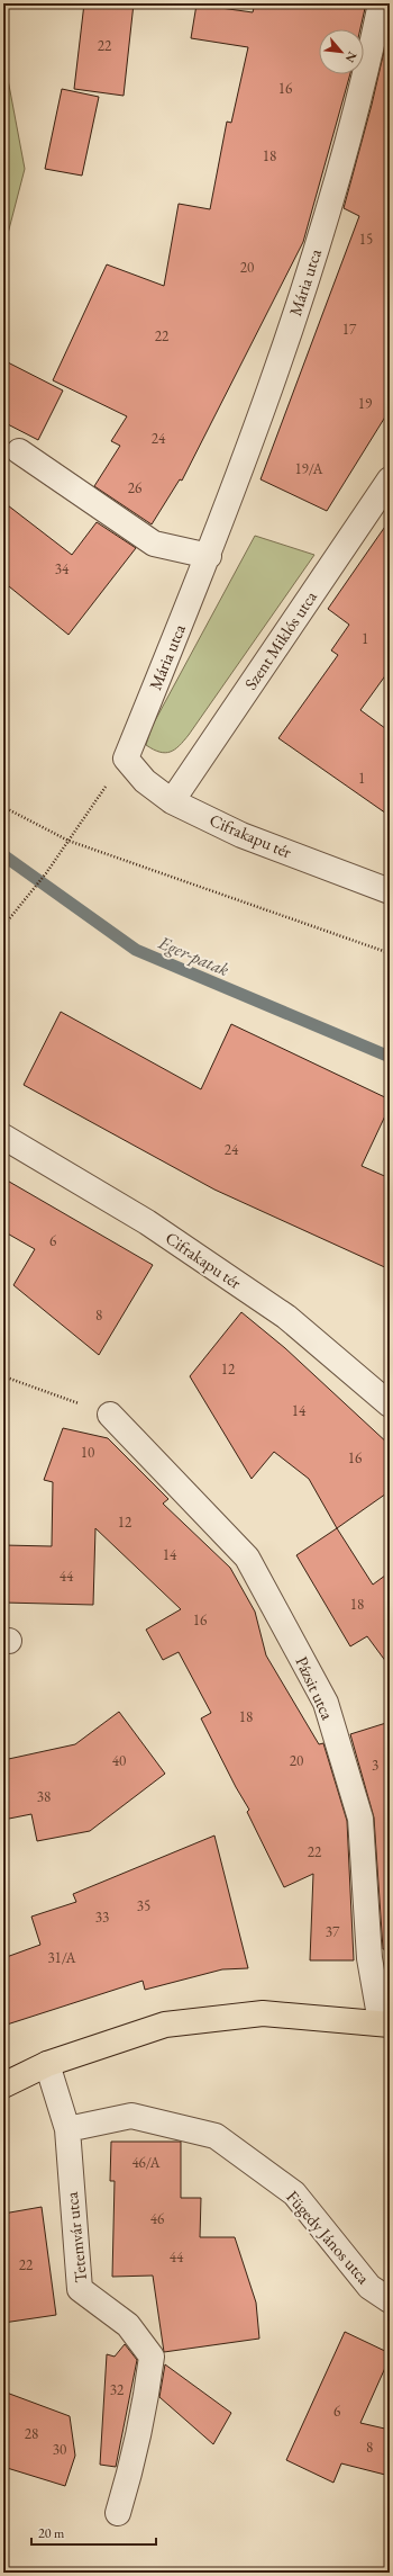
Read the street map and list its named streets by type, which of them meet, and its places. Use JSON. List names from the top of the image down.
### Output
{
  "streets": {
    "street": [
      "Mária utca",
      "Szent Miklós utca",
      "Cifrakapu tér",
      "Pázsit utca",
      "Tetemvár utca",
      "Fügedy János utca"
    ]
  },
  "crossings": [
    ["Mária utca", "Cifrakapu tér"],
    ["Szent Miklós utca", "Cifrakapu tér"],
    ["Tetemvár utca", "Fügedy János utca"]
  ],
  "water": ["Eger-patak"],
  "house_numbers": [
    "22",
    "16",
    "18",
    "15",
    "20",
    "17",
    "22",
    "19",
    "24",
    "19/A",
    "26",
    "34",
    "1",
    "1",
    "24",
    "6",
    "8",
    "12",
    "14",
    "10",
    "16",
    "12",
    "14",
    "44",
    "18",
    "16",
    "18",
    "40",
    "20",
    "3",
    "38",
    "22",
    "35",
    "33",
    "37",
    "31/A",
    "46/A",
    "46",
    "44",
    "22",
    "32",
    "6",
    "28",
    "8",
    "30"
  ],
  "scale_bar": "20 m",
  "north": "bottom right"
}
